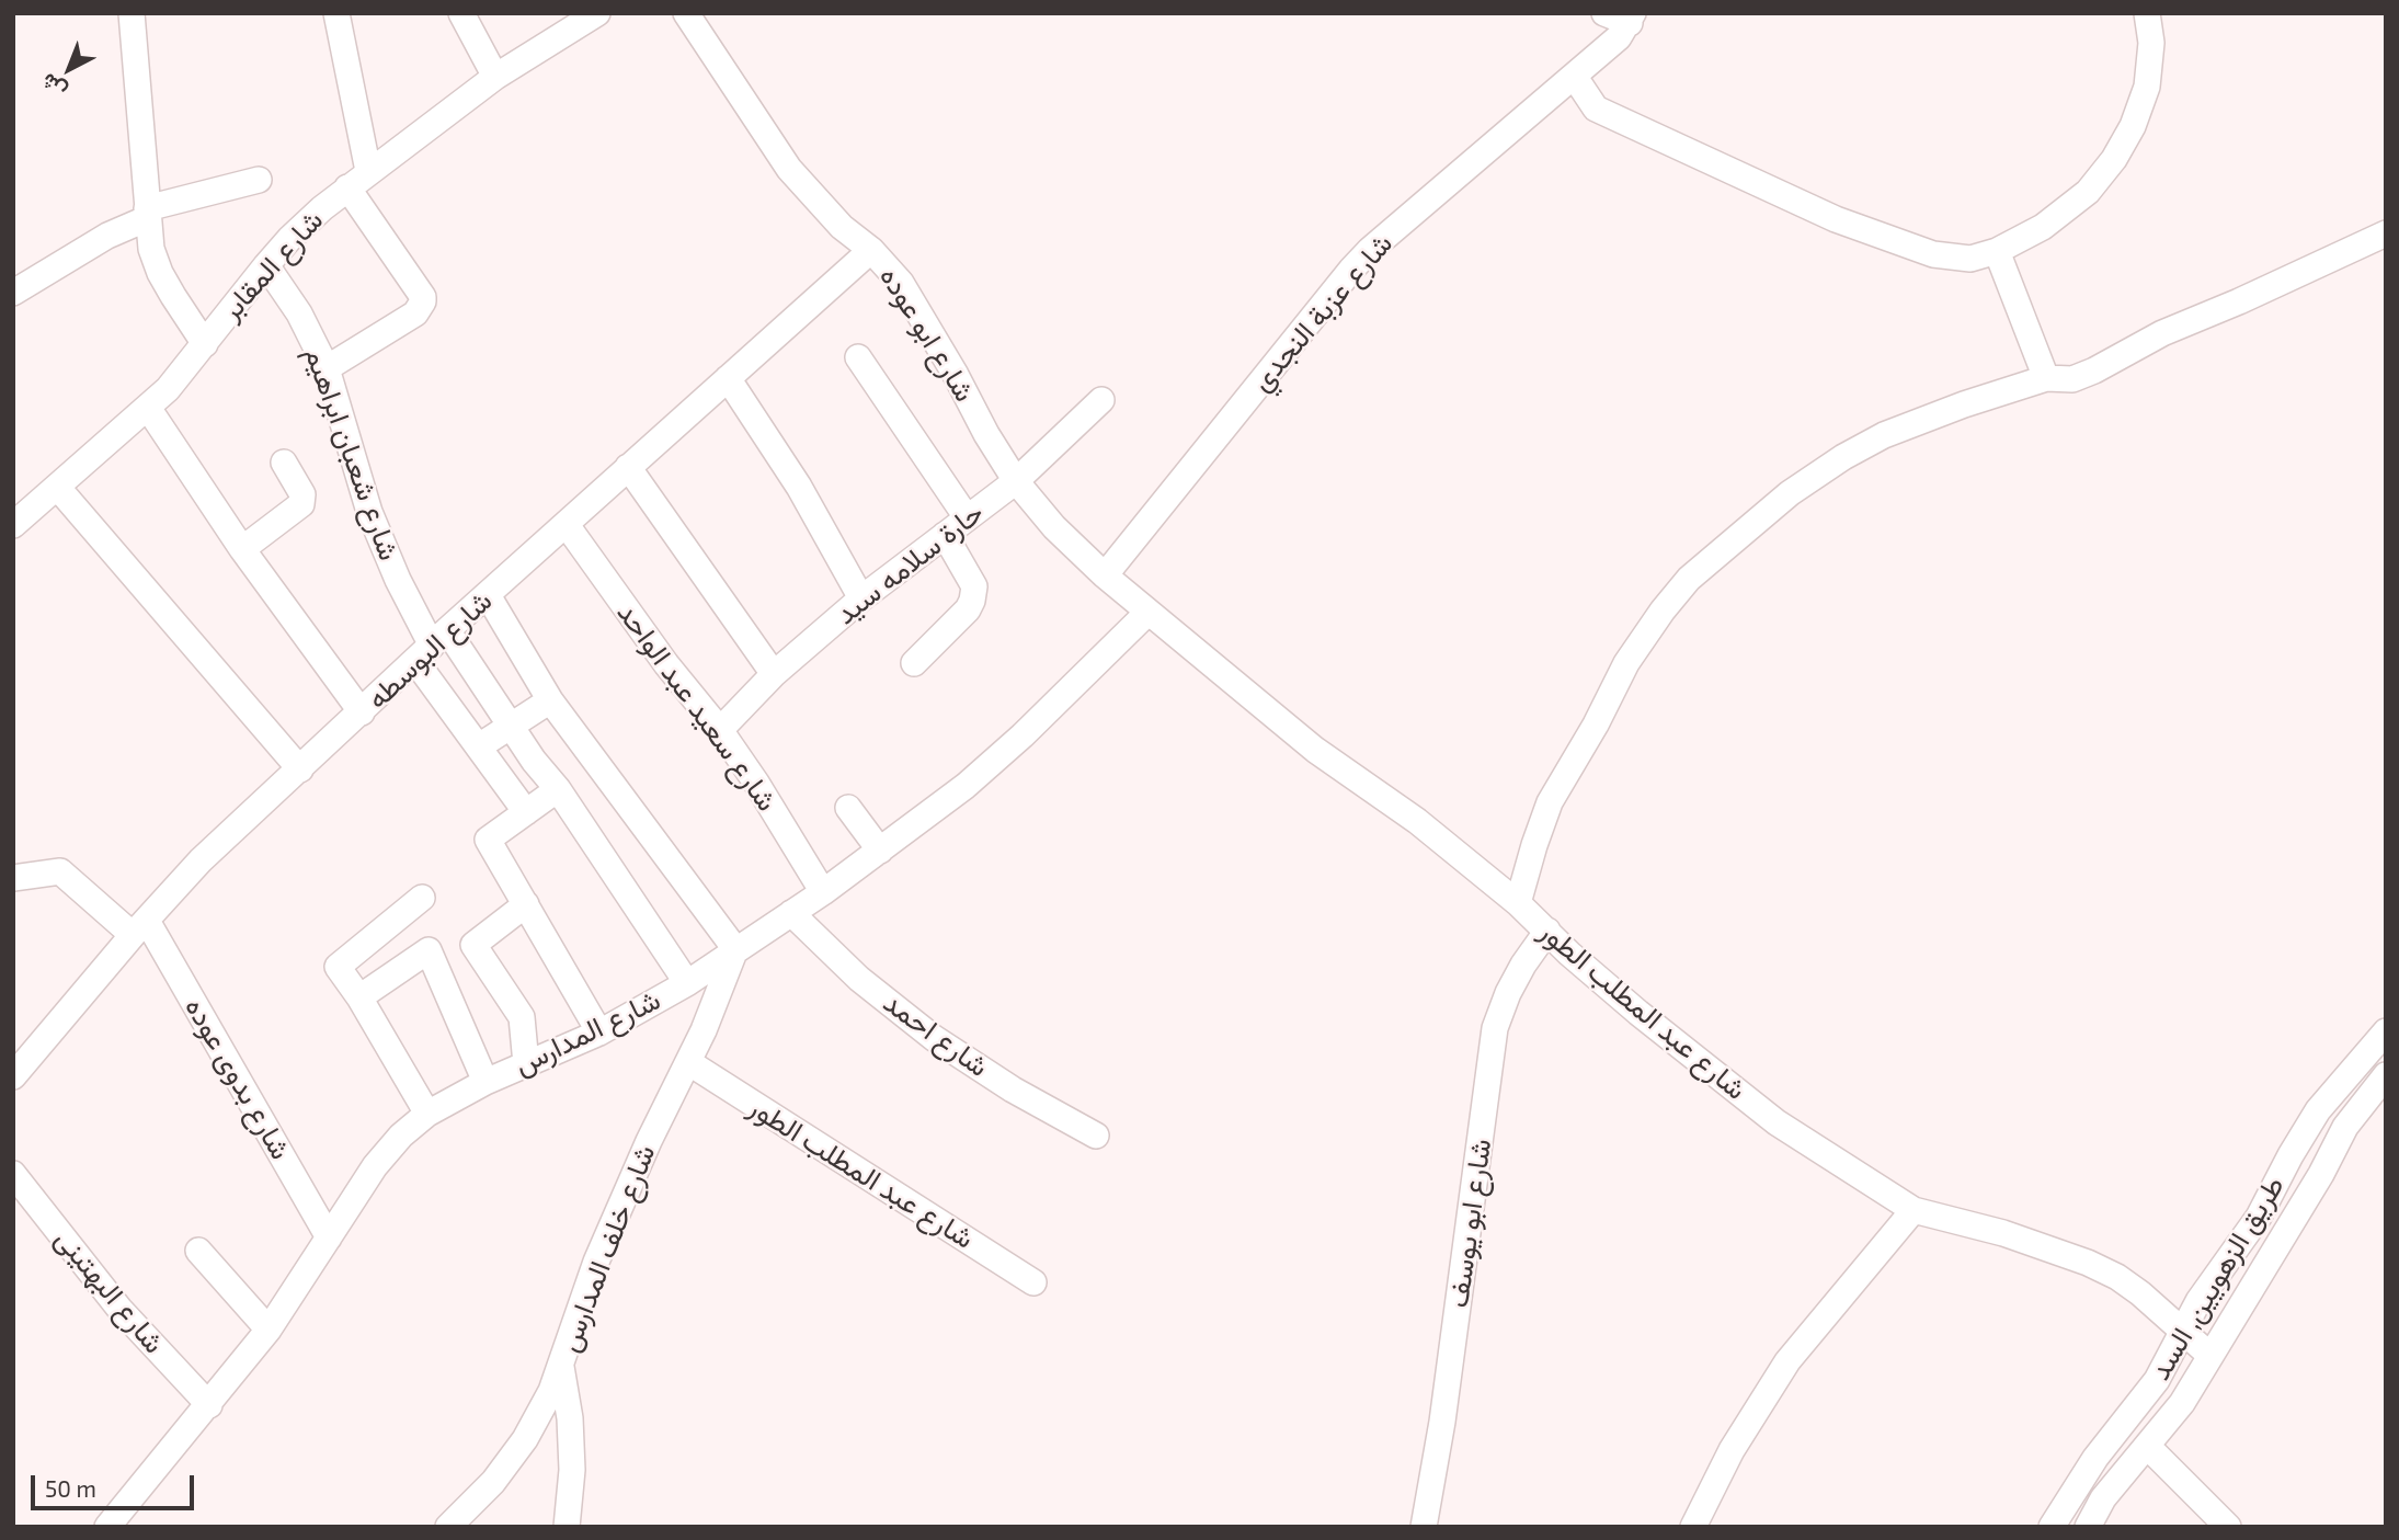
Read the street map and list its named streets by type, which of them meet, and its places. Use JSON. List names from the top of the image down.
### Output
{
  "streets": {
    "street": [
      "شارع المقابر",
      "شارع عزبة النجدي",
      "شارع ابو عوده",
      "شارع شعبان ابراهيم",
      "حارة سلامه سيد",
      "شارع البوسطه",
      "شارع سعيد عبد الواحد",
      "شارع عبد المطلب الطور",
      "شارع المدارس",
      "شارع احمد",
      "شارع بدوى عوده",
      "شارع ابو يوسف",
      "شارع خلف المدارس",
      "طريق الزهويين, السد",
      "شارع البهتينى"
    ]
  },
  "crossings": [
    ["شارع المقابر", "شارع شعبان ابراهيم"],
    ["شارع عزبة النجدي", "شارع ابو عوده"],
    ["شارع ابو عوده", "حارة سلامه سيد"],
    ["شارع ابو عوده", "شارع البوسطه"],
    ["شارع ابو عوده", "شارع عبد المطلب الطور"],
    ["شارع ابو عوده", "شارع المدارس"],
    ["شارع شعبان ابراهيم", "شارع البوسطه"],
    ["حارة سلامه سيد", "شارع سعيد عبد الواحد"],
    ["شارع البوسطه", "شارع سعيد عبد الواحد"],
    ["شارع البوسطه", "شارع بدوى عوده"],
    ["شارع سعيد عبد الواحد", "شارع المدارس"],
    ["شارع عبد المطلب الطور", "شارع المدارس"],
    ["شارع عبد المطلب الطور", "شارع ابو يوسف"],
    ["شارع عبد المطلب الطور", "شارع خلف المدارس"],
    ["شارع عبد المطلب الطور", "طريق الزهويين, السد"],
    ["شارع المدارس", "شارع احمد"],
    ["شارع المدارس", "شارع بدوى عوده"],
    ["شارع المدارس", "شارع خلف المدارس"],
    ["شارع المدارس", "شارع البهتينى"]
  ],
  "scale_bar": "50 m",
  "north": "bottom left"
}
